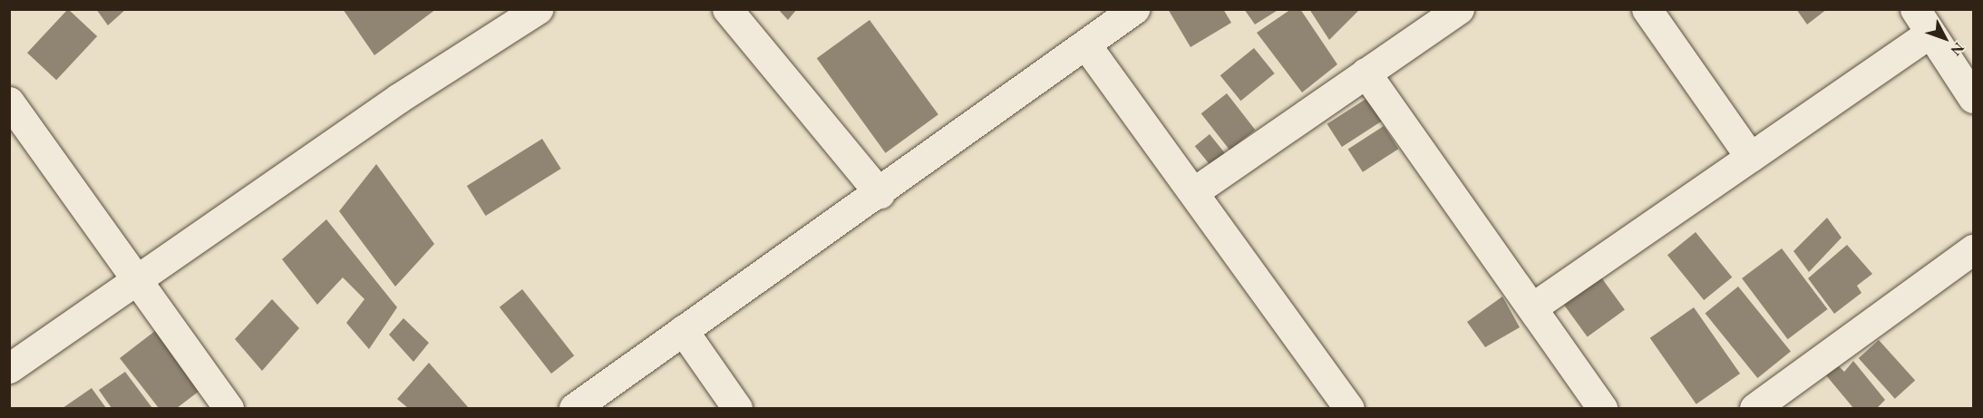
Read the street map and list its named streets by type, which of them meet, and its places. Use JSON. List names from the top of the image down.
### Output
{
  "north": "bottom right"
}
